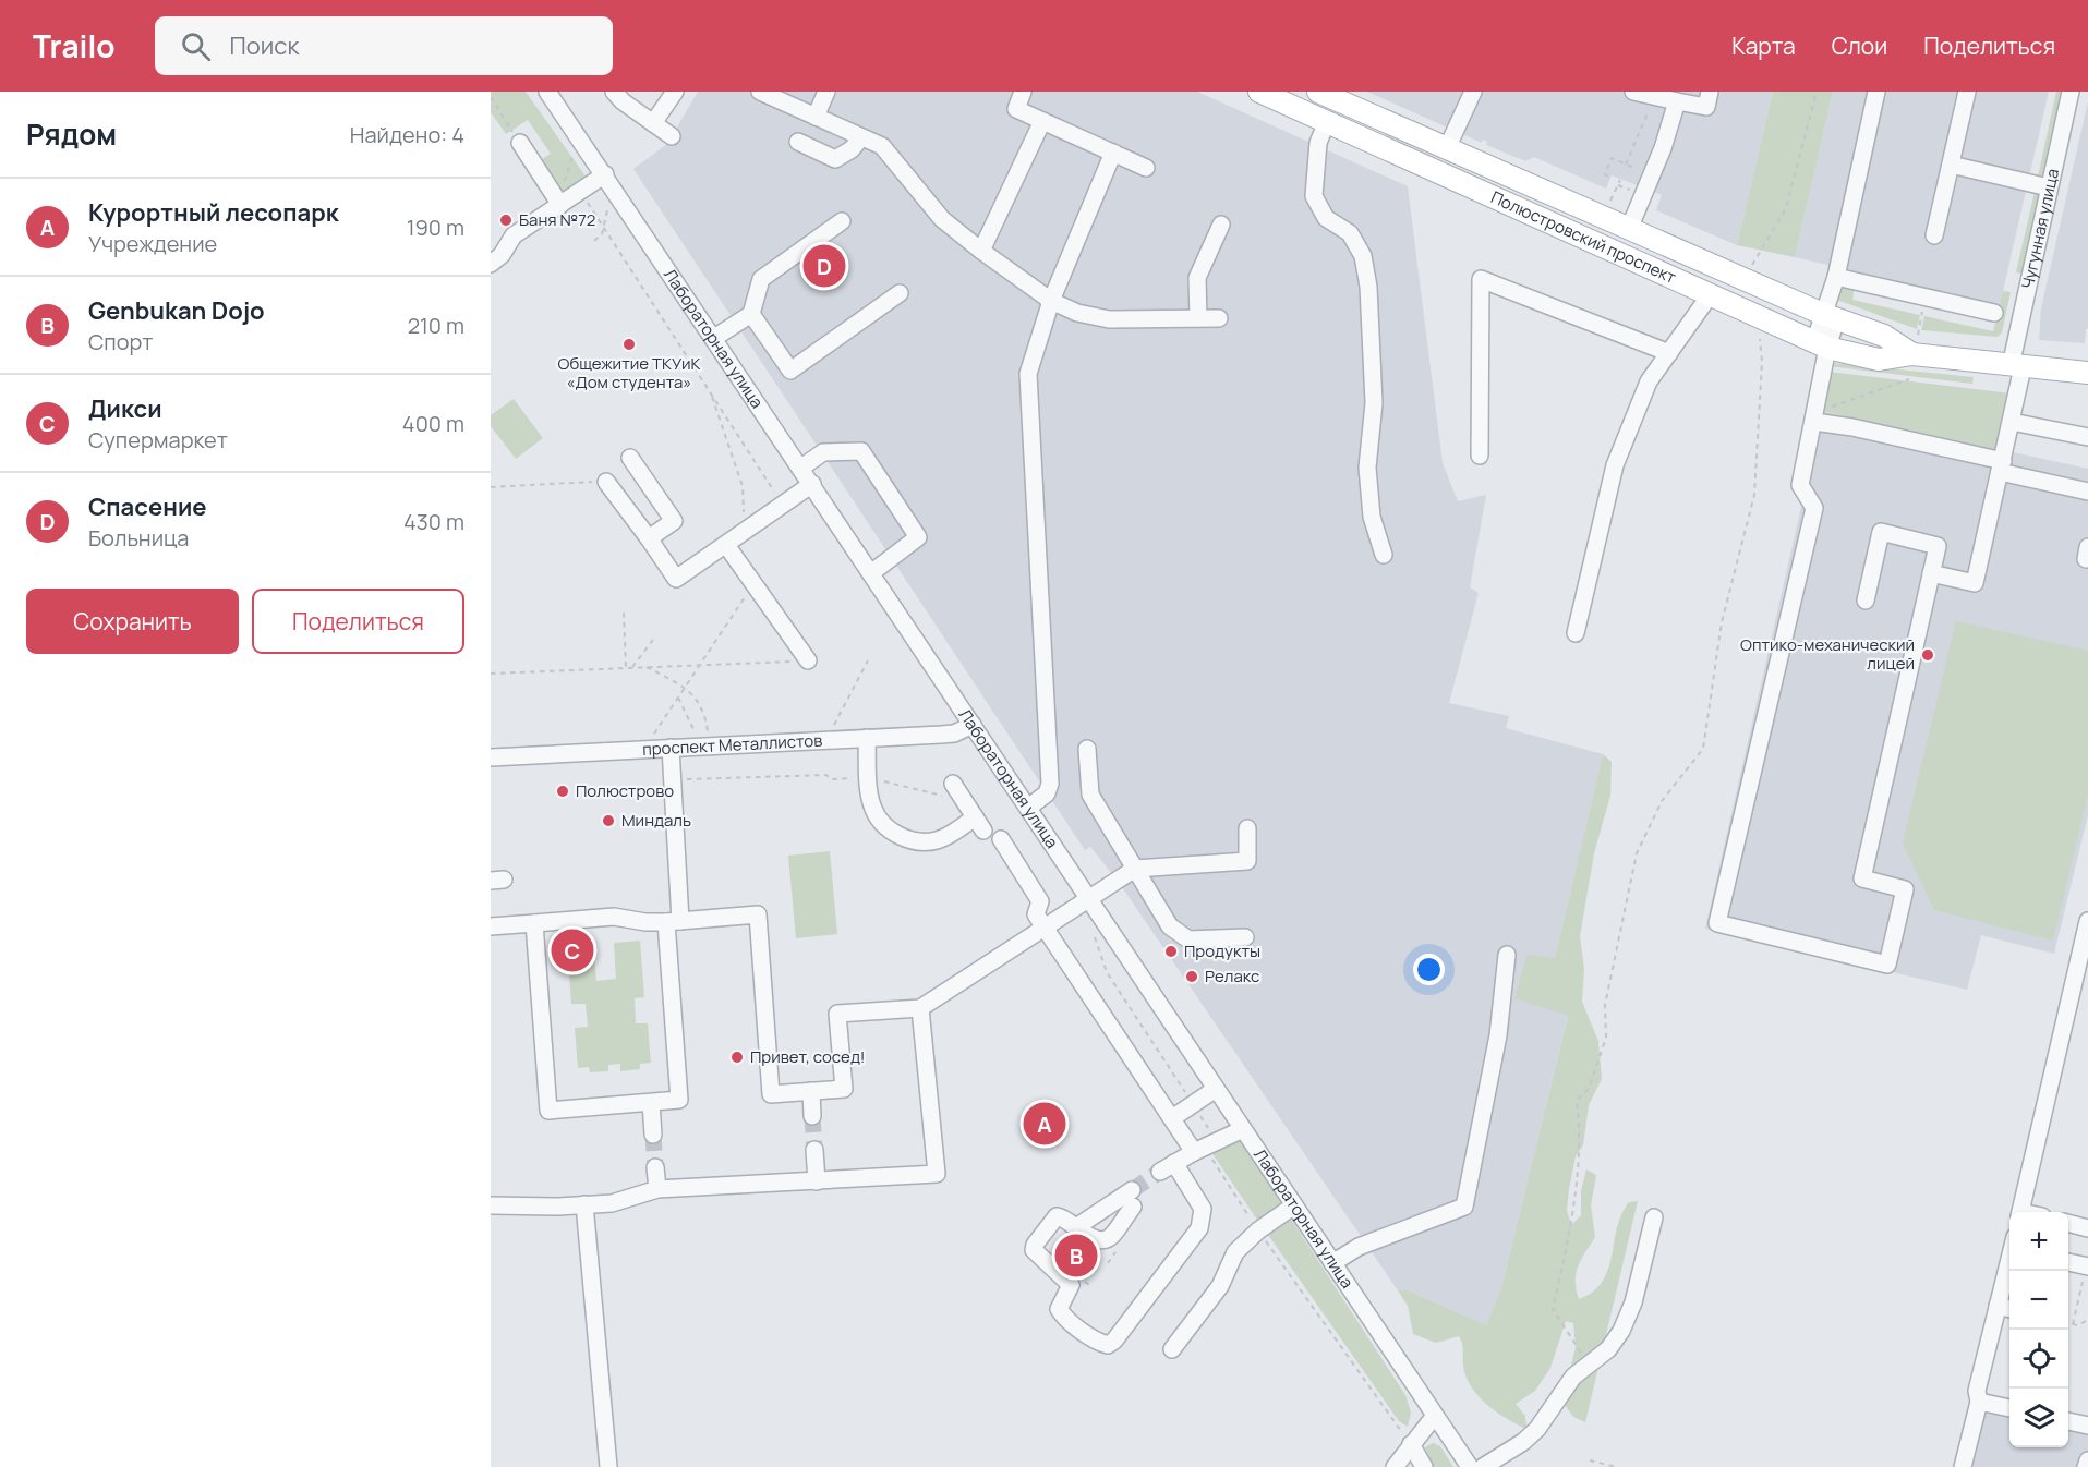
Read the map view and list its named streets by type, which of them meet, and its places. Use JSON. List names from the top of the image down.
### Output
{
  "streets": {
    "main road": ["Полюстровский проспект"],
    "street": ["Чугунная улица", "Лабораторная улица", "проспект Металлистов"]
  },
  "crossings": [
    ["Чугунная улица", "Полюстровский проспект"],
    ["Лабораторная улица", "проспект Металлистов"]
  ],
  "places": [
    "Баня №72",
    "Общежитие ТКУиК «Дом студента»",
    "Оптико-механический лицей",
    "Полюстрово",
    "Миндаль",
    "Продукты",
    "Релакс",
    "Привет, сосед!"
  ],
  "page": {
    "header": "Trailo",
    "search": "Поиск",
    "nav": ["Карта", "Слои", "Поделиться"],
    "heading": ["Рядом", "Найдено: 4"],
    "list": [
      {
        "mark": "A",
        "name": "Курортный лесопарк",
        "note": "Учреждение",
        "value": "190 m"
      },
      {
        "mark": "B",
        "name": "Genbukan Dojo",
        "note": "Спорт",
        "value": "210 m"
      },
      {
        "mark": "C",
        "name": "Дикси",
        "note": "Супермаркет",
        "value": "400 m"
      },
      {
        "mark": "D",
        "name": "Спасение",
        "note": "Больница",
        "value": "430 m"
      }
    ],
    "pins": [
      "D",
      "C",
      "A",
      "B"
    ],
    "buttons": ["Сохранить", "Поделиться"],
    "map_buttons": ["+", "−"]
  }
}
